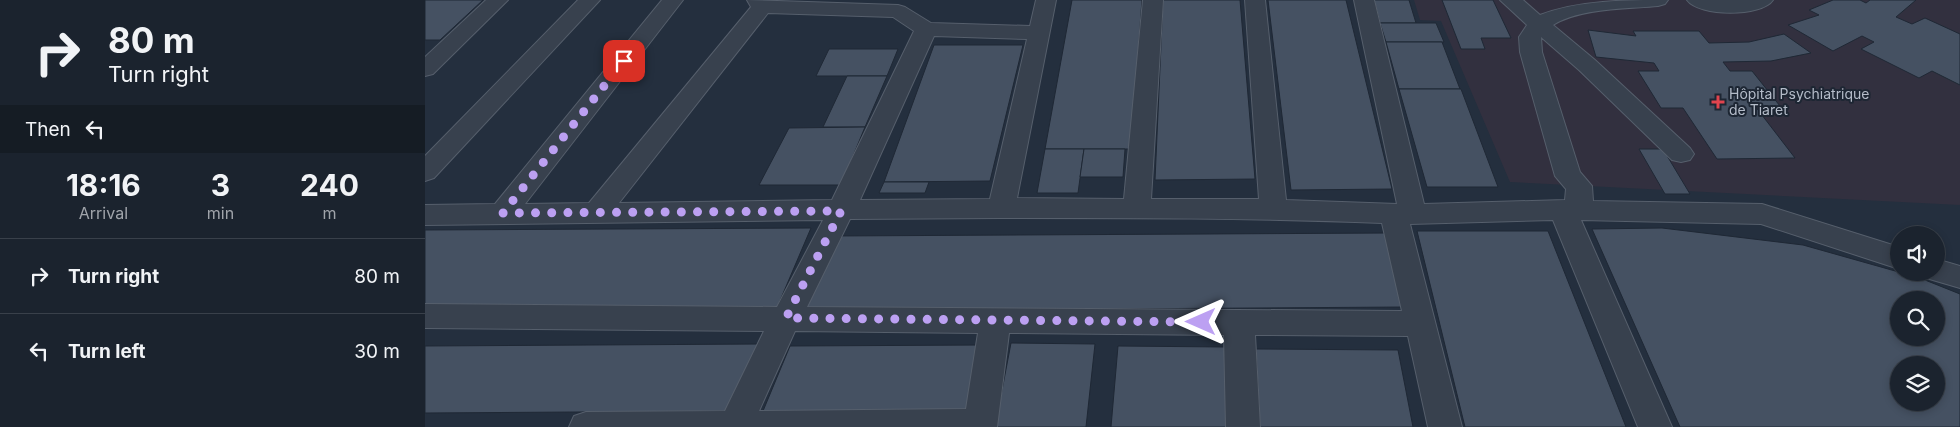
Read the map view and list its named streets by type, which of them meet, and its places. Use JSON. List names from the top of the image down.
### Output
{
  "places": {
    "health": ["Hôpital Psychiatrique de Tiaret"]
  },
  "page": {
    "turn": ["80 m", "Turn right"],
    "then": "Then",
    "eta": [
      "18:16",
      "Arrival",
      "3",
      "min",
      "240",
      "m"
    ],
    "list": [
      {
        "name": "Turn right",
        "value": "80 m"
      },
      {
        "name": "Turn left",
        "value": "30 m"
      }
    ]
  }
}
